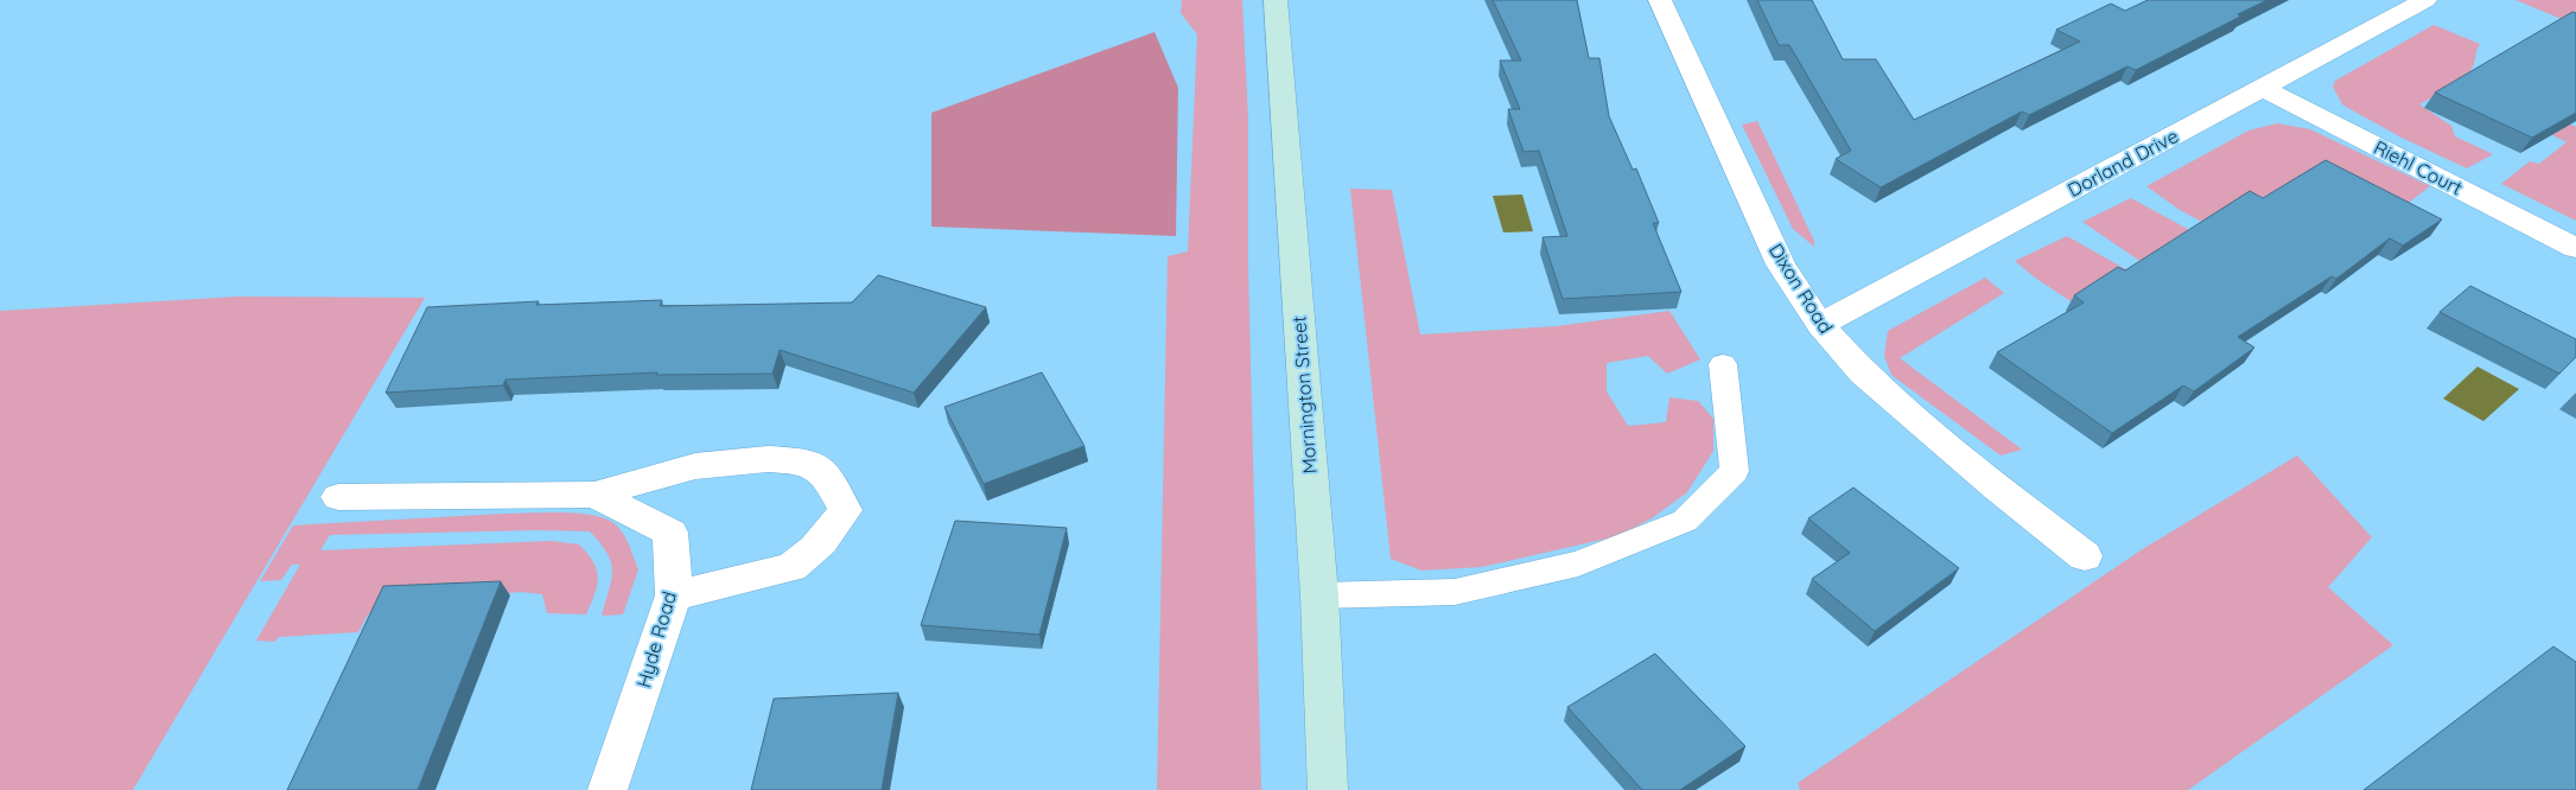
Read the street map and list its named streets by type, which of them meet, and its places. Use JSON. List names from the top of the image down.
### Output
{
  "streets": {
    "main road": ["Mornington Street"],
    "street": [
      "Dorland Drive",
      "Riehl Court",
      "Dixon Road",
      "Hyde Road"
    ]
  },
  "crossings": [
    ["Dorland Drive", "Riehl Court"],
    ["Dorland Drive", "Dixon Road"]
  ]
}
